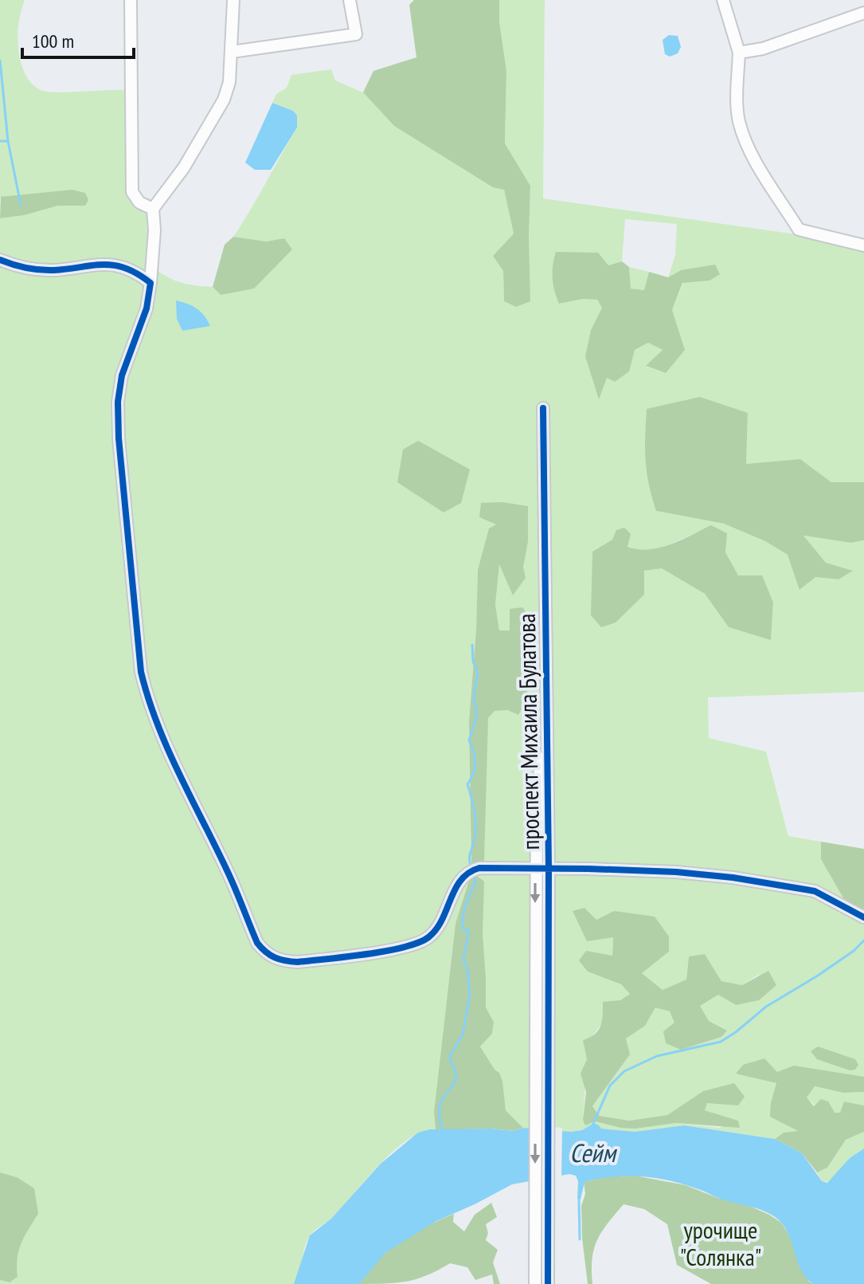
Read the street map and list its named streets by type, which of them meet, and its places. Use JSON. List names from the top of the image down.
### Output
{
  "streets": {
    "street": ["проспект Михаила Булатова"]
  },
  "water": ["Сейм"],
  "parks": ["урочище \"Солянка\""],
  "scale_bar": "100 m"
}
